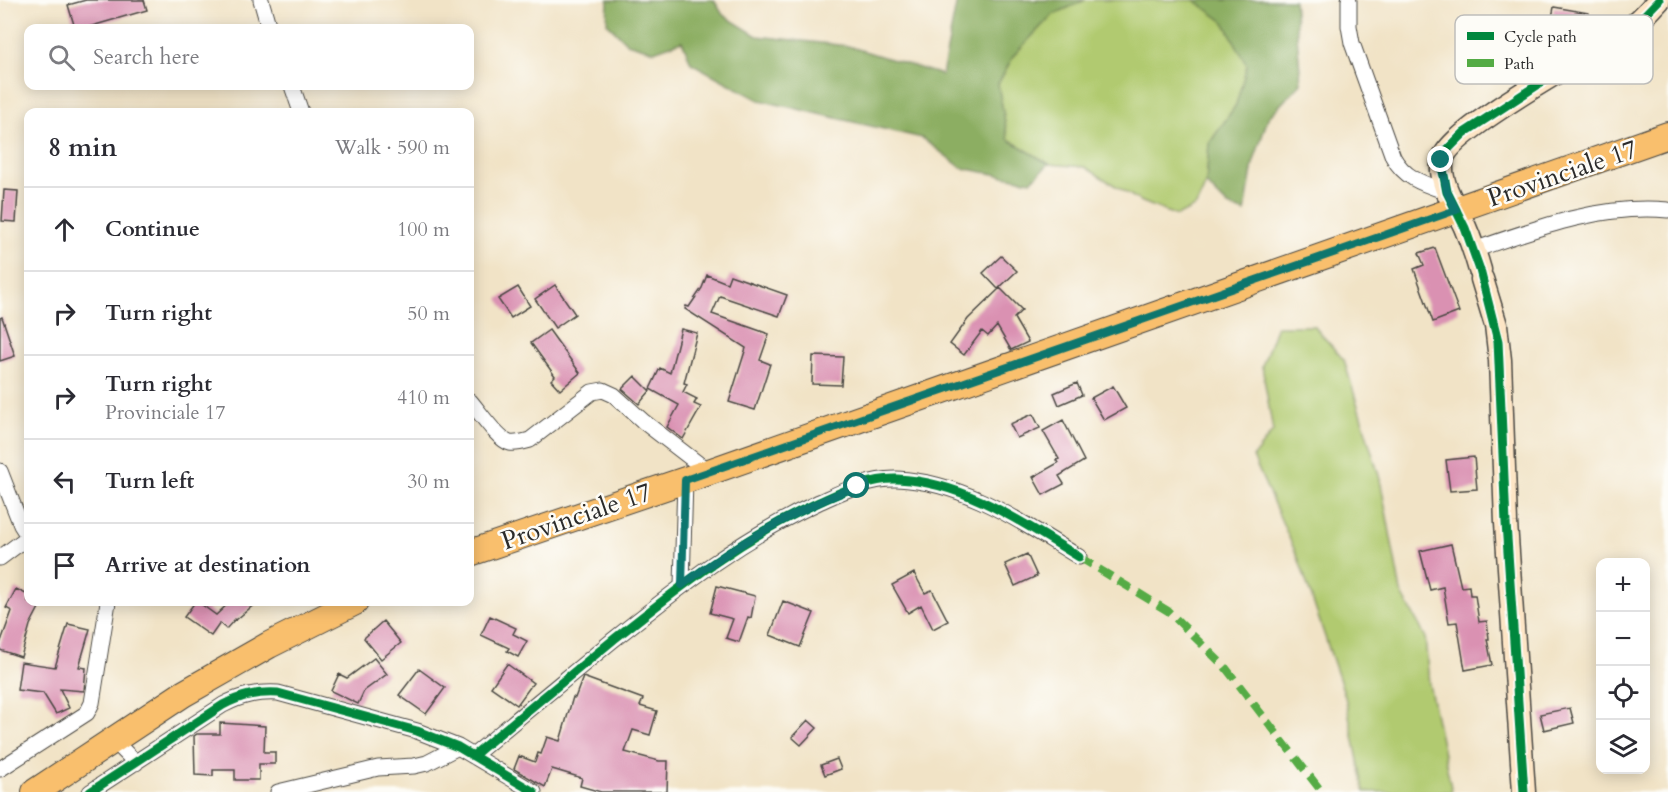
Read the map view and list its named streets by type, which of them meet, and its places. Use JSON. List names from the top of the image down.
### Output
{
  "streets": {
    "main road": ["Provinciale 17"]
  },
  "legend": ["Cycle path", "Path"],
  "page": {
    "search": "Search here",
    "heading": ["8 min", "Walk · 590 m"],
    "list": [
      ["Continue", "100 m"],
      ["Turn right", "50 m"],
      ["Turn right", "Provinciale 17", "410 m"],
      ["Turn left", "30 m"],
      "Arrive at destination"
    ],
    "map_buttons": ["+", "−"]
  }
}
